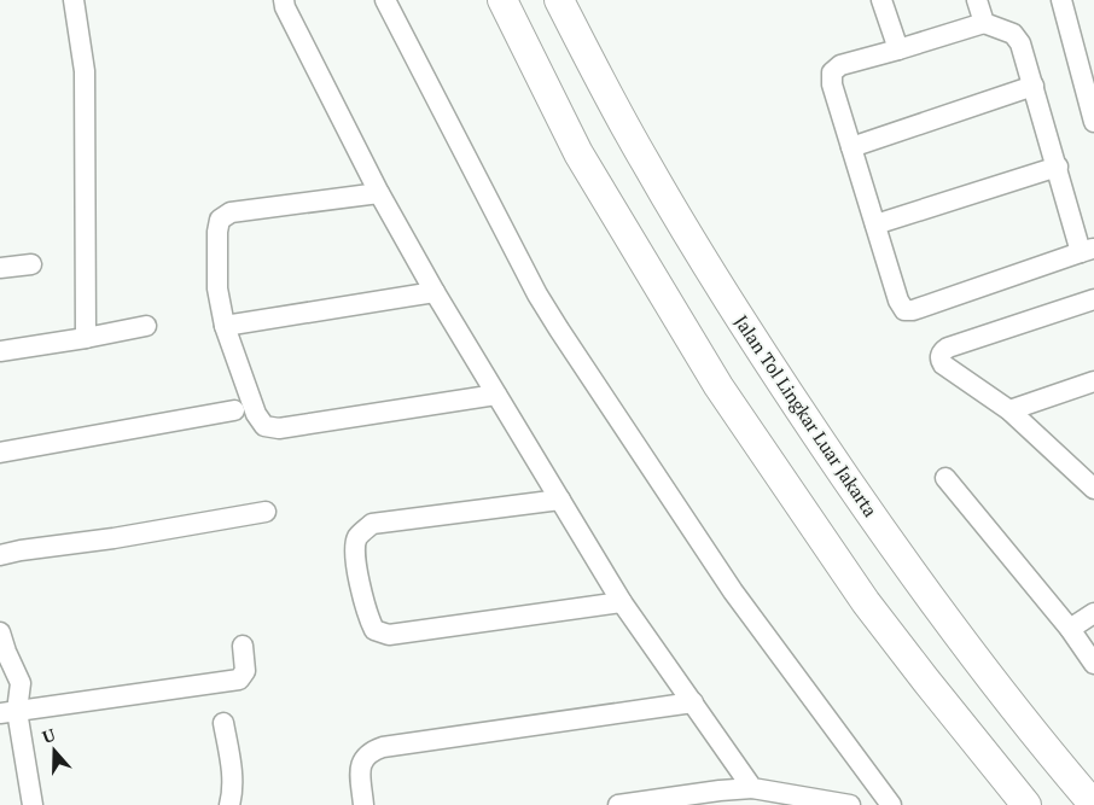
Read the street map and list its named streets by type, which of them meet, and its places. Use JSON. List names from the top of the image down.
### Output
{
  "streets": {
    "highway": ["Jalan Tol Lingkar Luar Jakarta"]
  },
  "north": "top"
}
